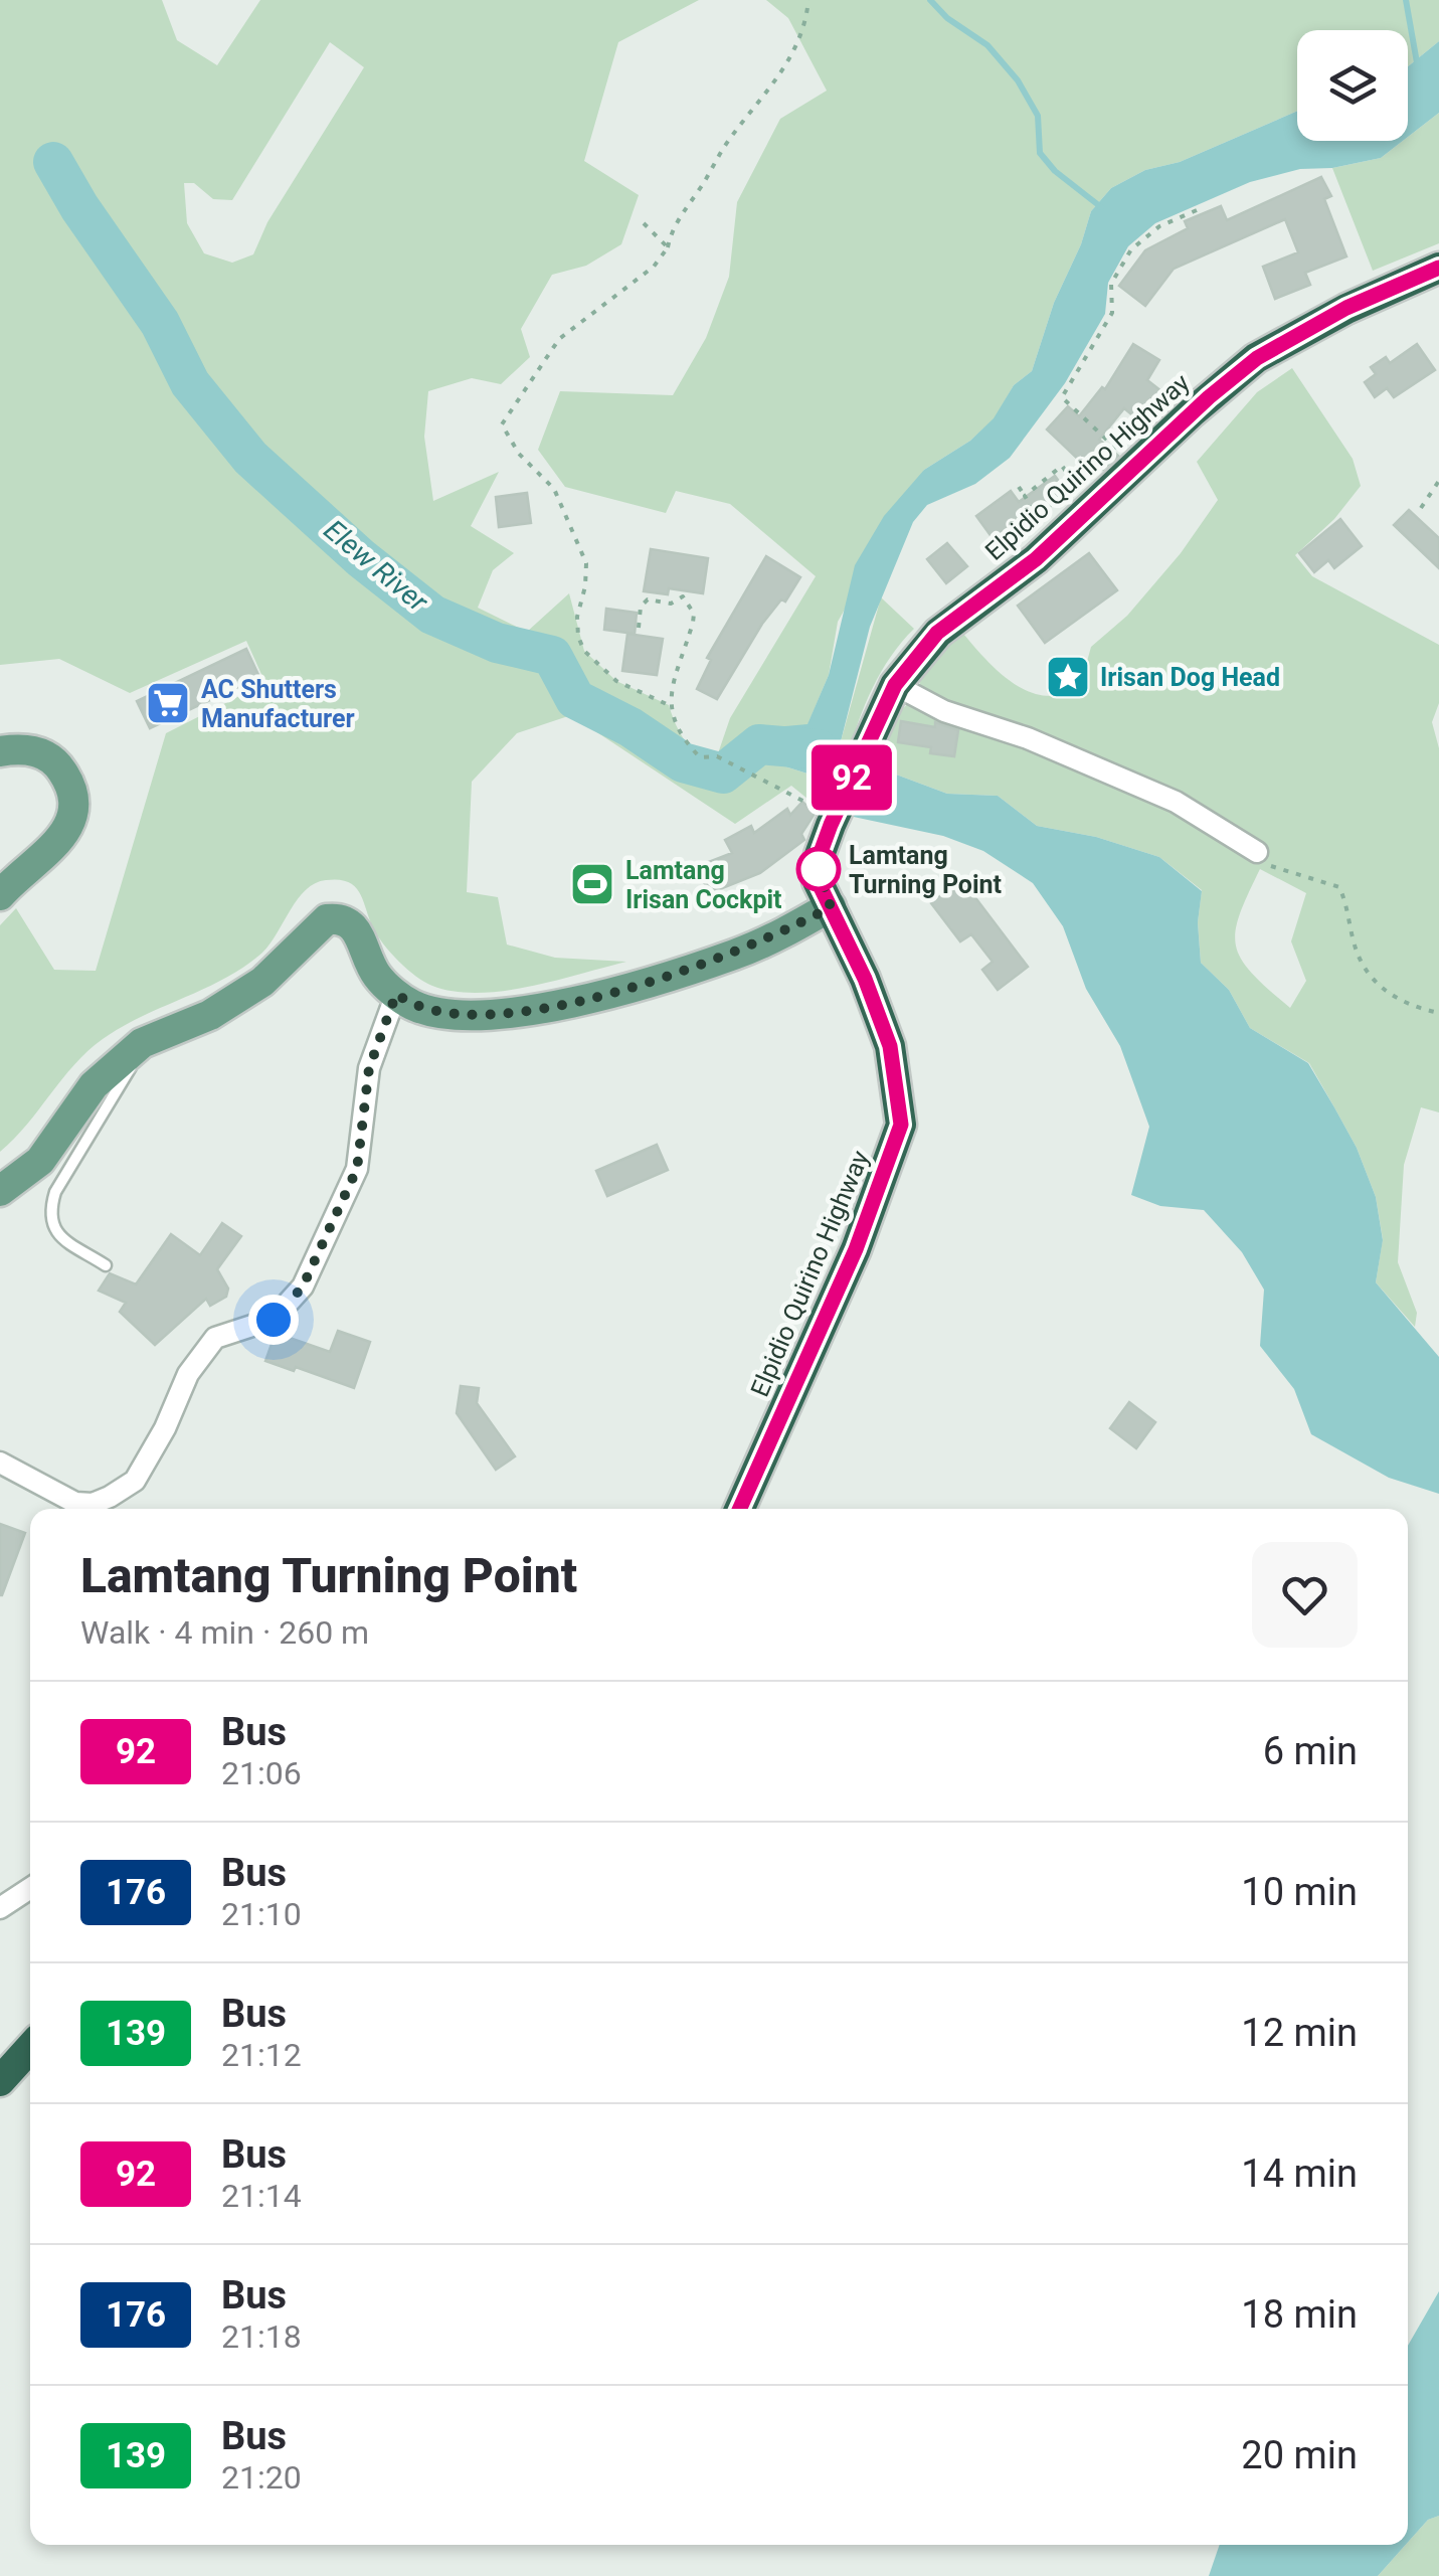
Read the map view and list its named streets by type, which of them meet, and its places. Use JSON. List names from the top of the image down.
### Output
{
  "streets": {
    "highway": ["Elpidio Quirino Highway"]
  },
  "water": ["Elew River"],
  "places": {
    "place": ["Irisan Dog Head"],
    "supermarket": ["AC Shutters Manufacturer"],
    "other": ["Lamtang Turning Point"],
    "sports": ["Lamtang Irisan Cockpit"]
  },
  "lines": ["bus line 92"],
  "page": {
    "on_map": "92",
    "heading": ["Lamtang Turning Point", "Walk · 4 min · 260 m"],
    "list": [
      {
        "mark": "92",
        "name": "Bus",
        "note": "21:06",
        "value": "6 min"
      },
      {
        "mark": "176",
        "name": "Bus",
        "note": "21:10",
        "value": "10 min"
      },
      {
        "mark": "139",
        "name": "Bus",
        "note": "21:12",
        "value": "12 min"
      },
      {
        "mark": "92",
        "name": "Bus",
        "note": "21:14",
        "value": "14 min"
      },
      {
        "mark": "176",
        "name": "Bus",
        "note": "21:18",
        "value": "18 min"
      },
      {
        "mark": "139",
        "name": "Bus",
        "note": "21:20",
        "value": "20 min"
      }
    ]
  }
}
